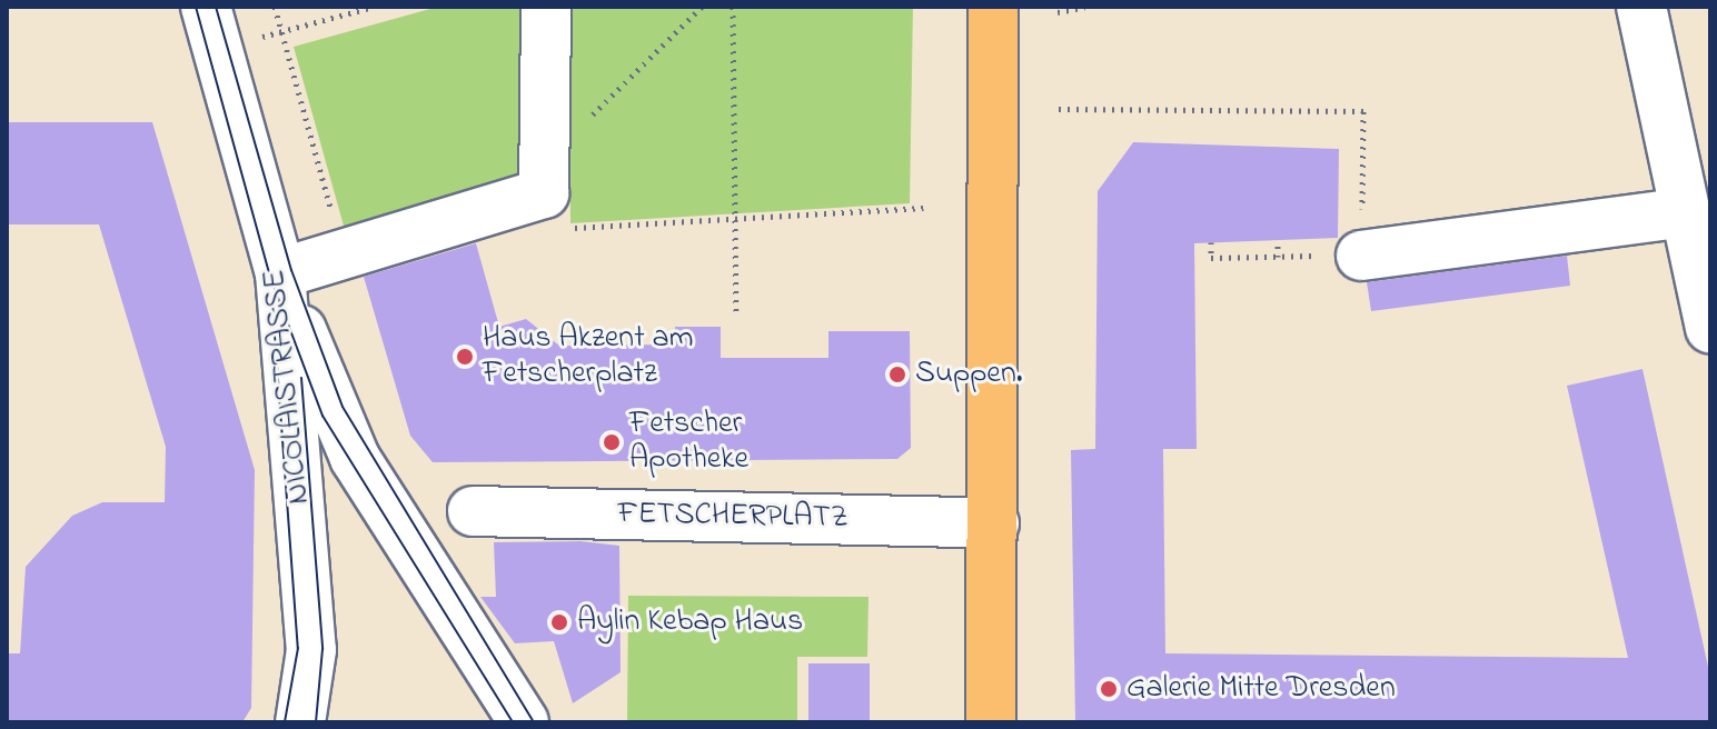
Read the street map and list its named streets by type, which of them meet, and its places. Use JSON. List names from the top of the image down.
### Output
{
  "streets": {
    "street": ["NICOLAISTRASSE", "FETSCHERPLATZ"]
  },
  "places": [
    "Haus Akzent am Fetscherplatz",
    "Suppen.",
    "Fetscher Apotheke",
    "Aylin Kebap Haus",
    "Galerie Mitte Dresden"
  ]
}
